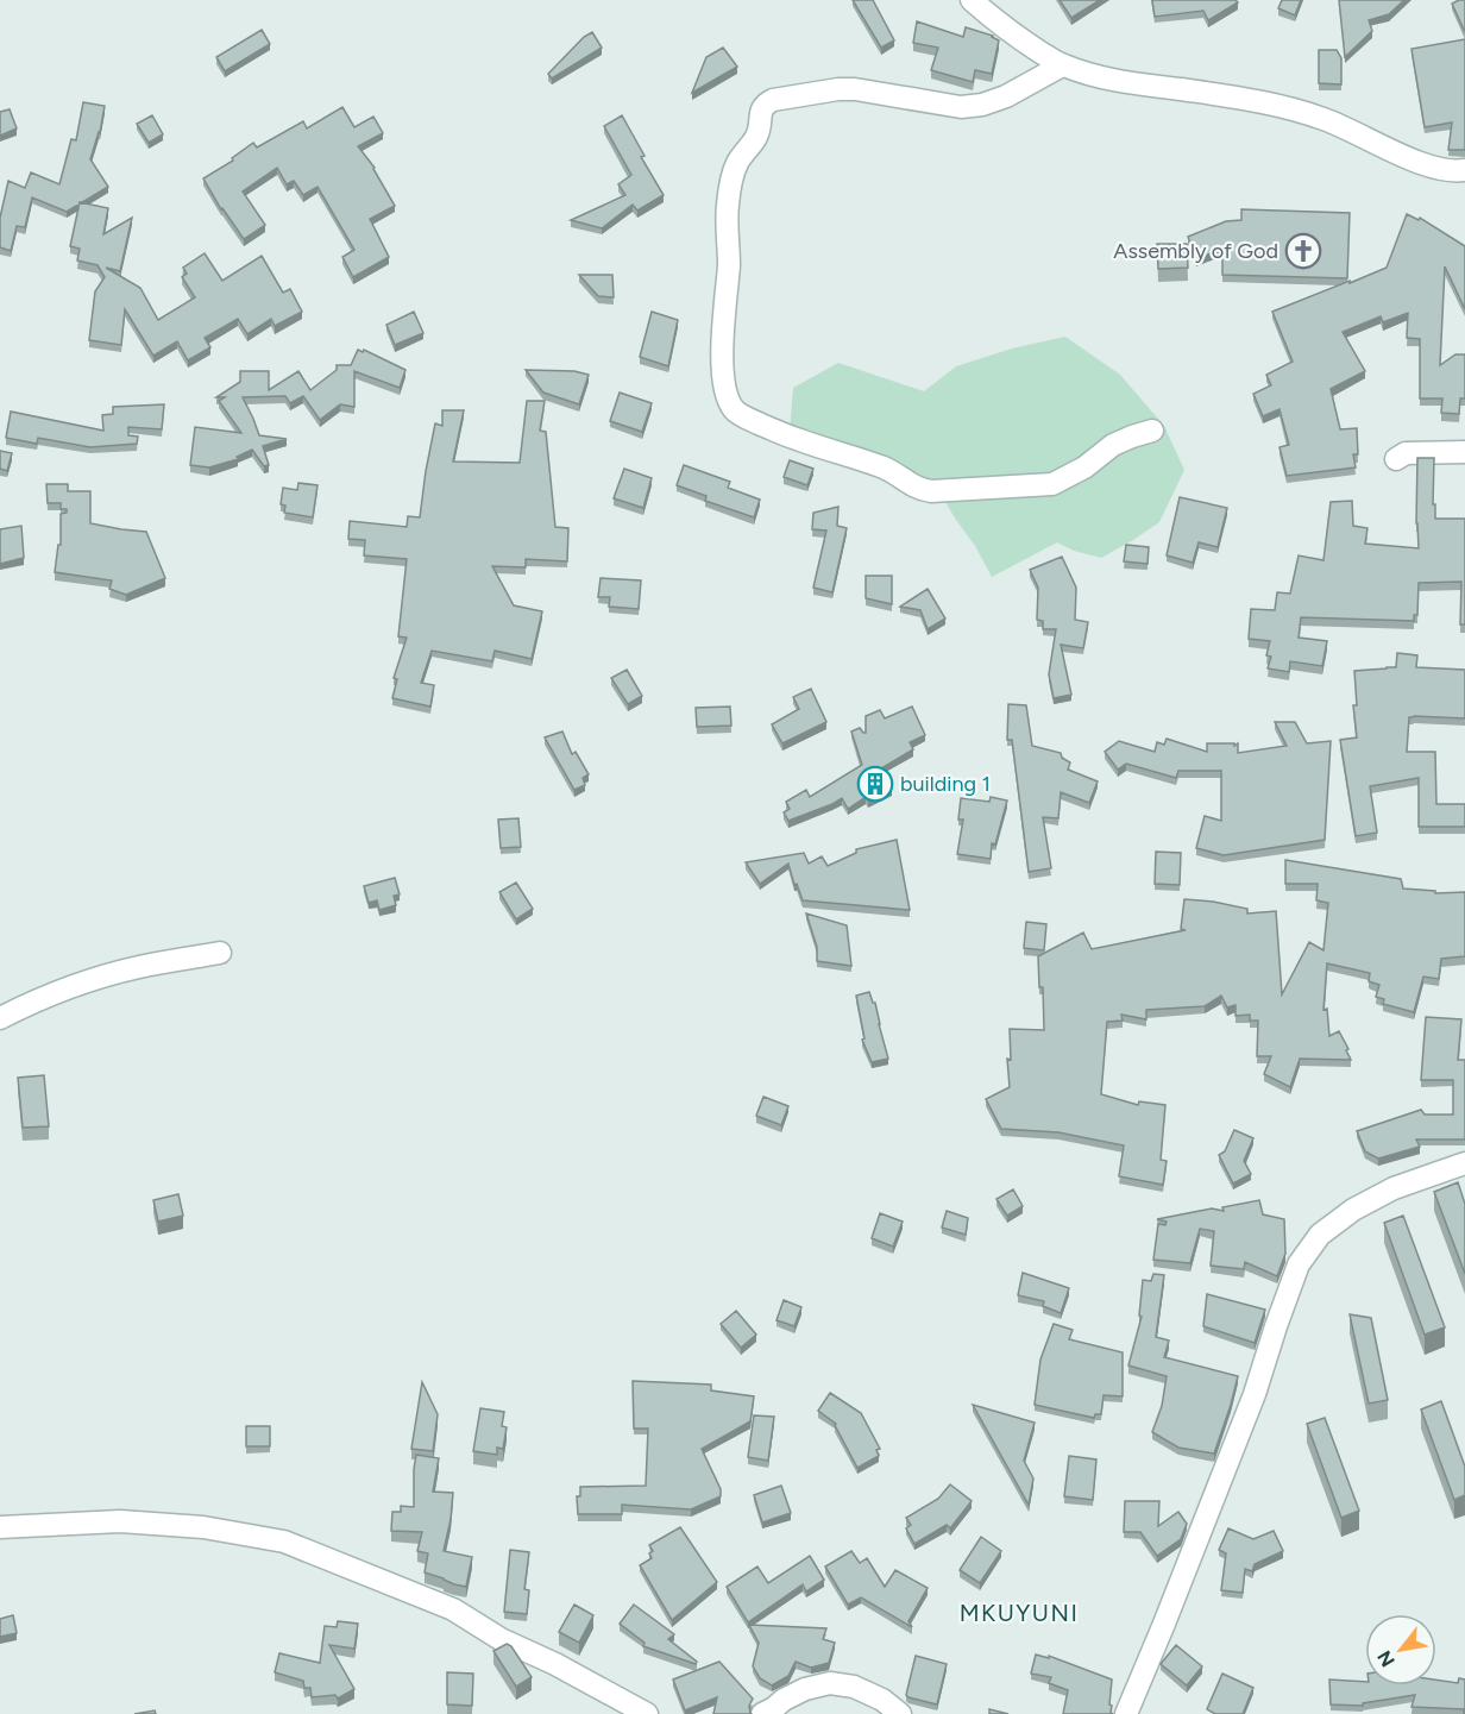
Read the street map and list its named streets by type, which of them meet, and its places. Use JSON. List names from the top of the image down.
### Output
{
  "districts": ["MKUYUNI"],
  "places": {
    "church": ["Assembly of God"],
    "building": ["building 1"]
  },
  "north": "bottom left"
}
